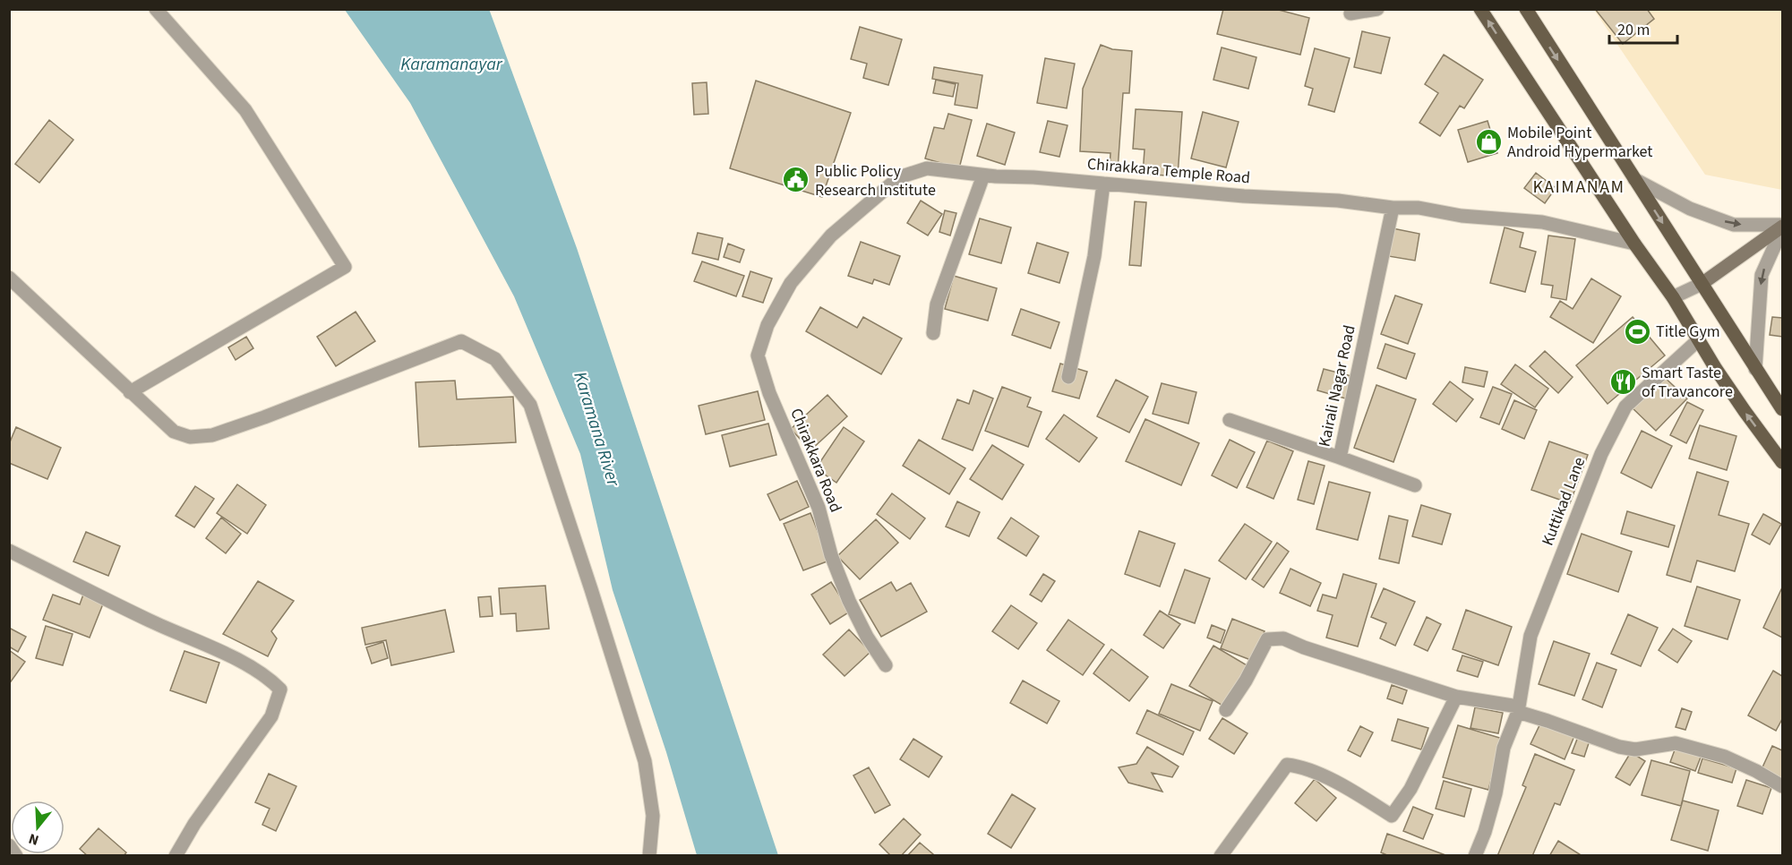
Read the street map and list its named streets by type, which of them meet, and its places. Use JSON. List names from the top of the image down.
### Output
{
  "streets": {
    "street": [
      "Chirakkara Temple Road",
      "Kairali Nagar Road",
      "Chirakkara Road",
      "Kuttikad Lane"
    ]
  },
  "crossings": [
    ["Chirakkara Temple Road", "Kairali Nagar Road"],
    ["Chirakkara Temple Road", "Chirakkara Road"]
  ],
  "districts": ["KAIMANAM"],
  "water": ["Karamanayar", "Karamana River"],
  "places": {
    "shop": ["Mobile Point Android Hypermarket"],
    "public building": ["Public Policy Research Institute"],
    "sports": ["Title Gym"],
    "restaurant": ["Smart Taste of Travancore"]
  },
  "scale_bar": "20 m",
  "north": "bottom"
}
